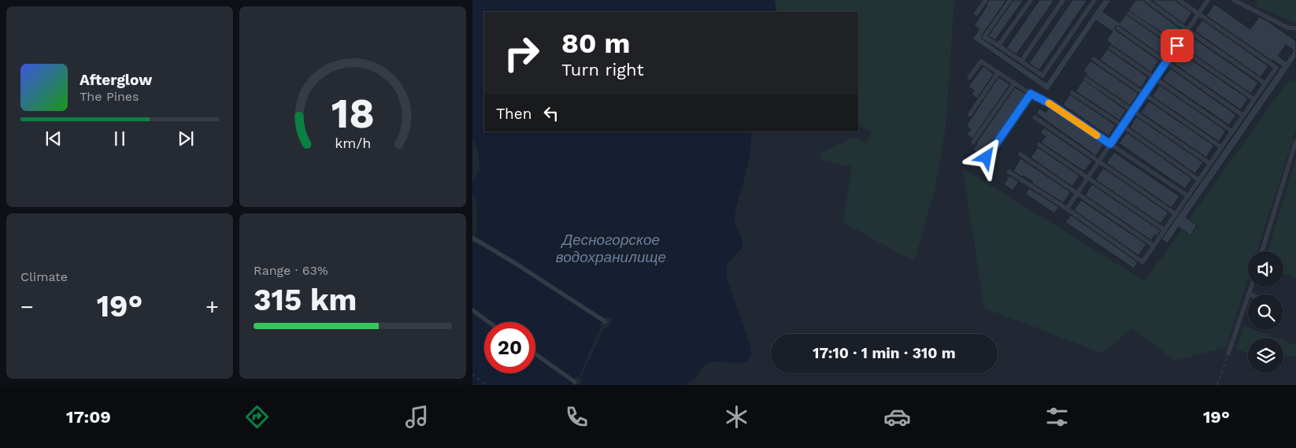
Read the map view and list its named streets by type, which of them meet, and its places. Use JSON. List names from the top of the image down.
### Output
{
  "water": ["Десногорское водохранилище"],
  "page": {
    "turn": ["80 m", "Turn right"],
    "song": ["Afterglow", "The Pines"],
    "then": "Then",
    "tile": [
      "Climate",
      ["Range · 63%", "315 km"]
    ],
    "heat": ["−", "19°", "+"],
    "limit": "20",
    "trip": "17:10 · 1 min · 310 m",
    "tabs": ["17:09", "19°"],
    "gauge": ["18", "km/h"]
  }
}
